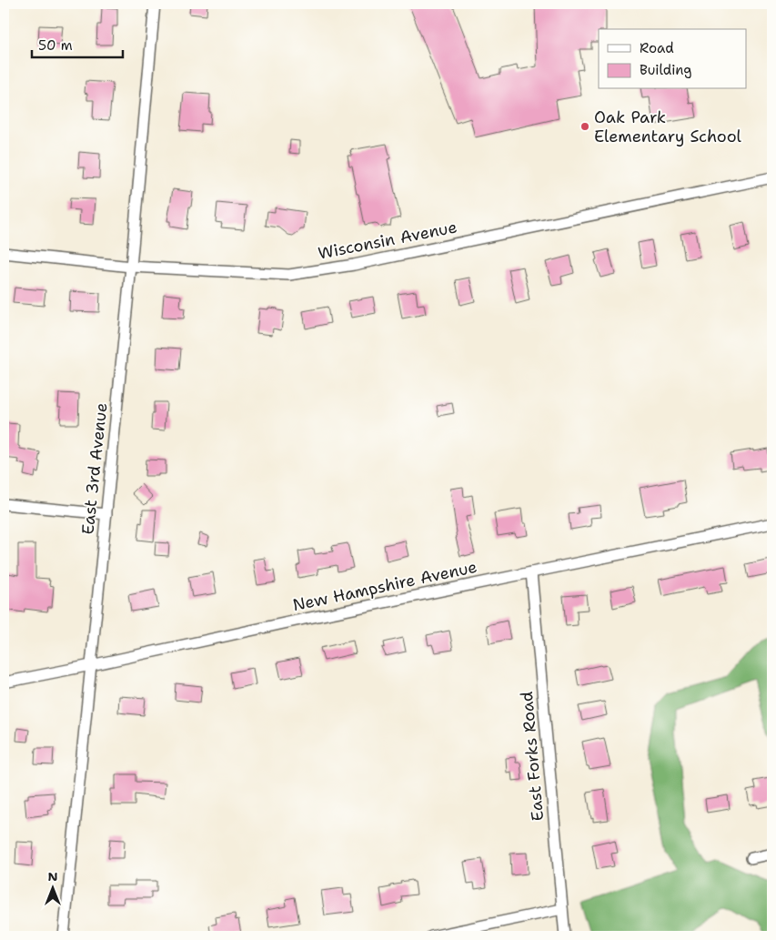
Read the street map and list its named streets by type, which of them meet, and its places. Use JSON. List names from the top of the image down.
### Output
{
  "streets": {
    "street": [
      "Wisconsin Avenue",
      "East 3rd Avenue",
      "New Hampshire Avenue",
      "East Forks Road"
    ]
  },
  "crossings": [
    ["Wisconsin Avenue", "East 3rd Avenue"],
    ["East 3rd Avenue", "New Hampshire Avenue"],
    ["New Hampshire Avenue", "East Forks Road"]
  ],
  "places": ["Oak Park Elementary School"],
  "legend": ["Road", "Building"],
  "scale_bar": "50 m",
  "north": "top"
}
